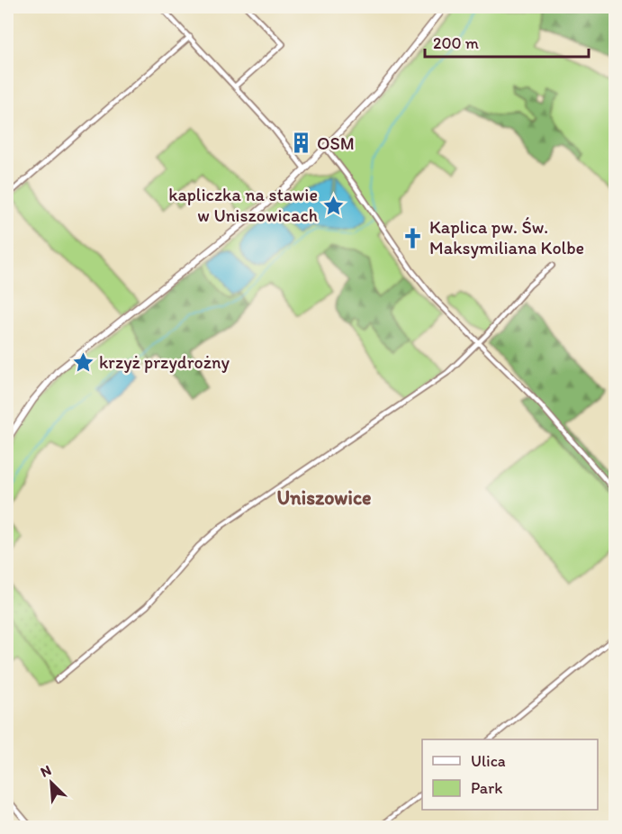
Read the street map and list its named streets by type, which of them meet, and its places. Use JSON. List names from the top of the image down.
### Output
{
  "districts": ["Uniszowice"],
  "places": {
    "building": ["OSM"],
    "place": ["kapliczka na stawie w Uniszowicach", "krzyż przydrożny"],
    "church": ["Kaplica pw. Św. Maksymiliana Kolbe"]
  },
  "legend": ["Ulica", "Park"],
  "scale_bar": "200 m",
  "north": "top left"
}
